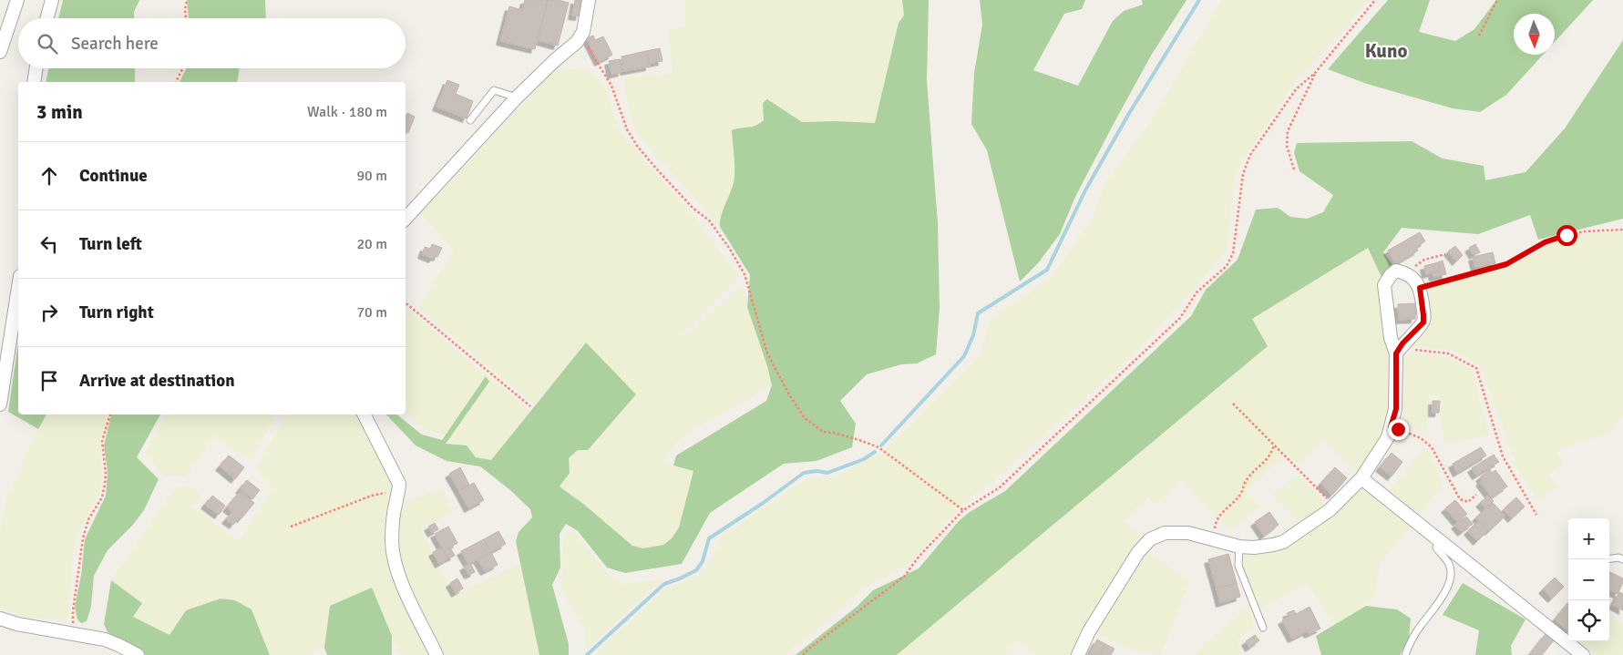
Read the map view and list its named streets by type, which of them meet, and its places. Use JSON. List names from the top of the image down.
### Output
{
  "districts": ["Kuno"],
  "north": "bottom",
  "page": {
    "search": "Search here",
    "heading": ["3 min", "Walk · 180 m"],
    "list": [
      ["Continue", "90 m"],
      ["Turn left", "20 m"],
      ["Turn right", "70 m"],
      "Arrive at destination"
    ],
    "map_buttons": ["+", "−"]
  }
}
